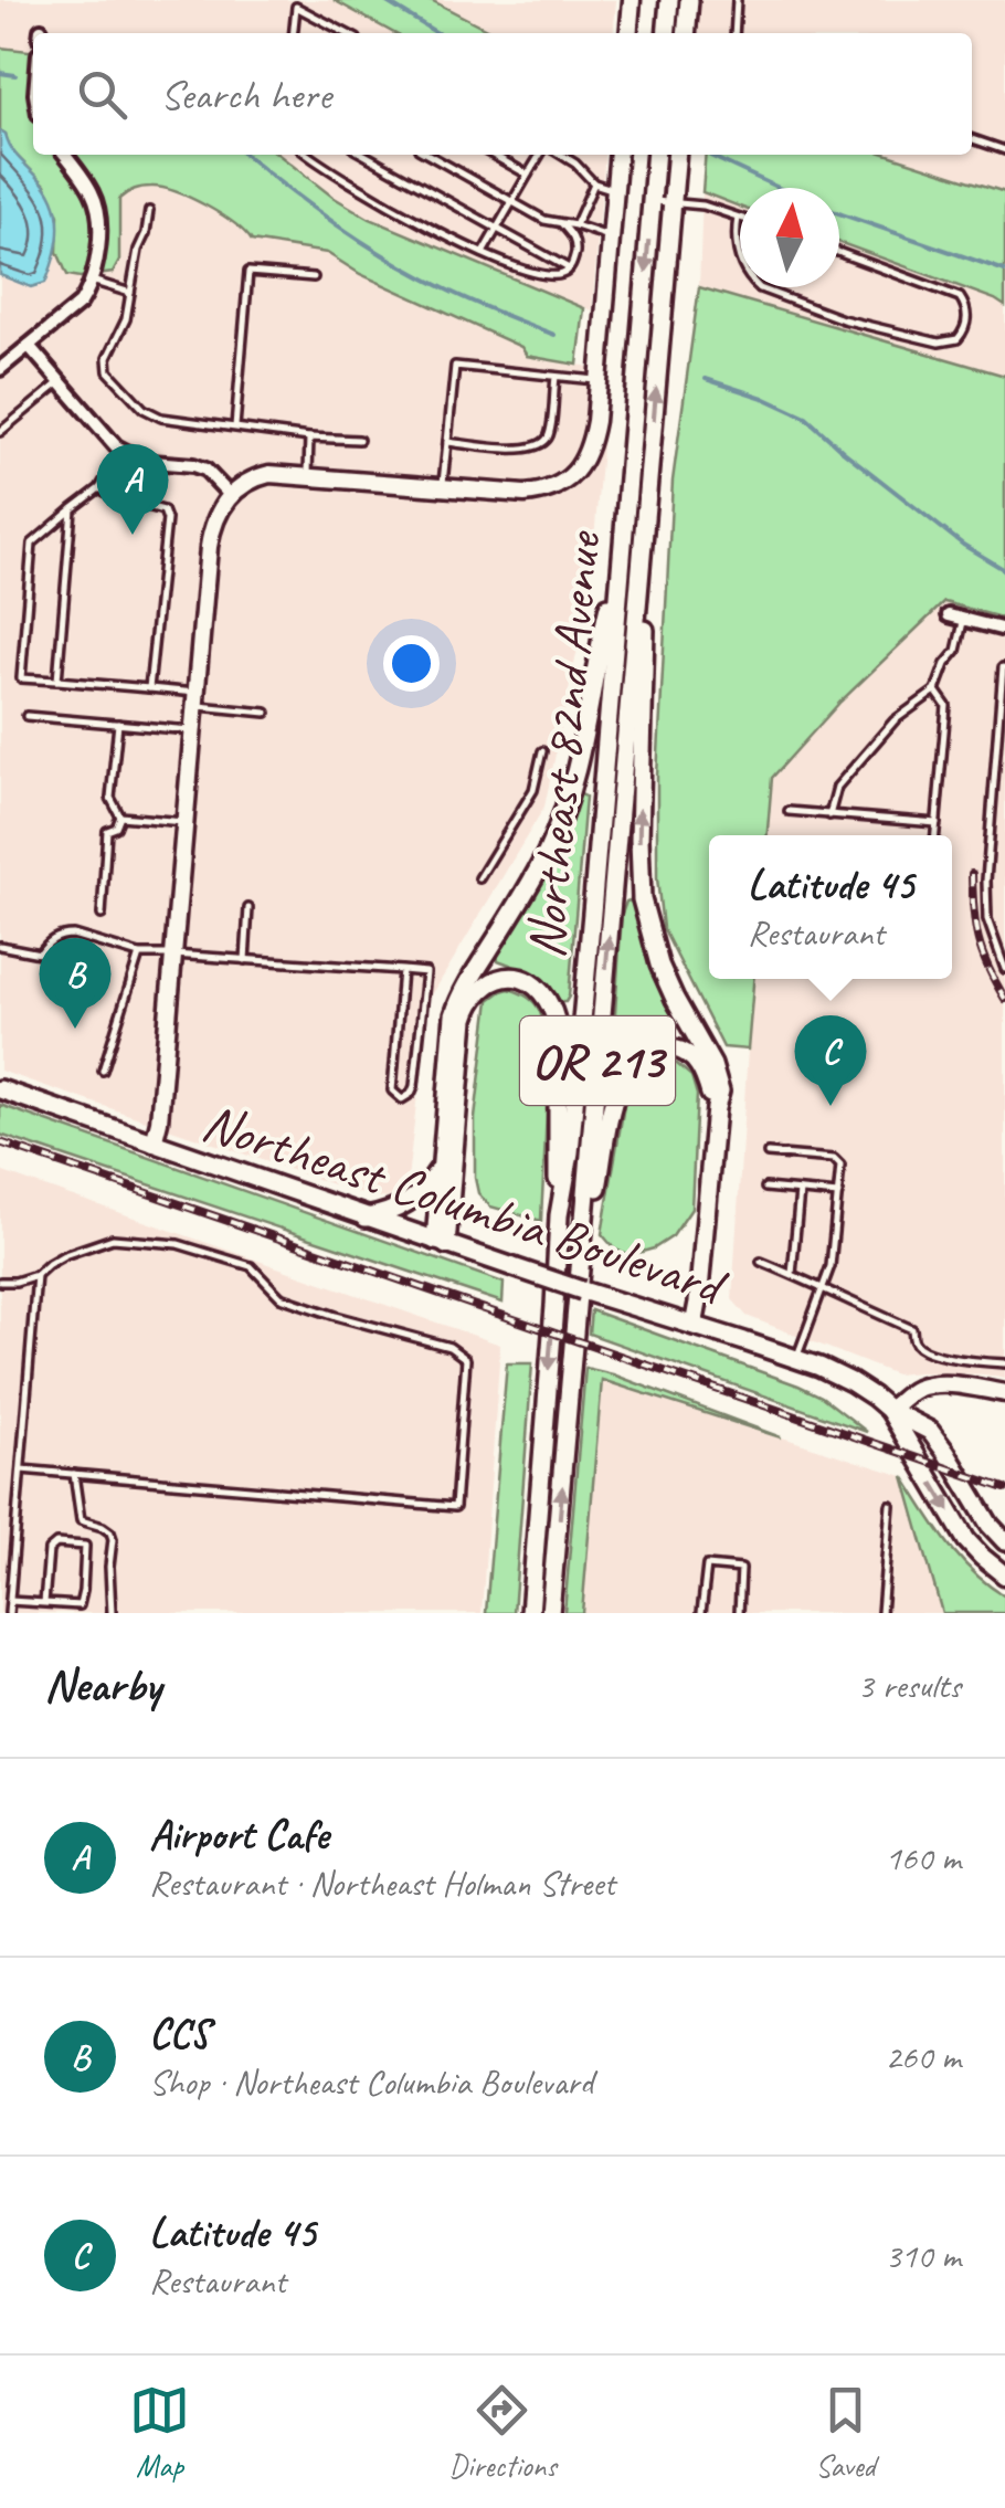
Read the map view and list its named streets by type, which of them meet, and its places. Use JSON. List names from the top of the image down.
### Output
{
  "streets": {
    "main road": ["Northeast 82nd Avenue", "OR 213", "Northeast Columbia Boulevard"]
  },
  "north": "top",
  "page": {
    "search": "Search here",
    "pins": ["A", "B", "C"],
    "popup": ["Latitude 45", "Restaurant"],
    "heading": ["Nearby", "3 results"],
    "list": [
      {
        "mark": "A",
        "name": "Airport Cafe",
        "note": "Restaurant · Northeast Holman Street",
        "value": "160 m"
      },
      {
        "mark": "B",
        "name": "CCS",
        "note": "Shop · Northeast Columbia Boulevard",
        "value": "260 m"
      },
      {
        "mark": "C",
        "name": "Latitude 45",
        "note": "Restaurant",
        "value": "310 m"
      }
    ],
    "nav": ["Map", "Directions", "Saved"]
  }
}
